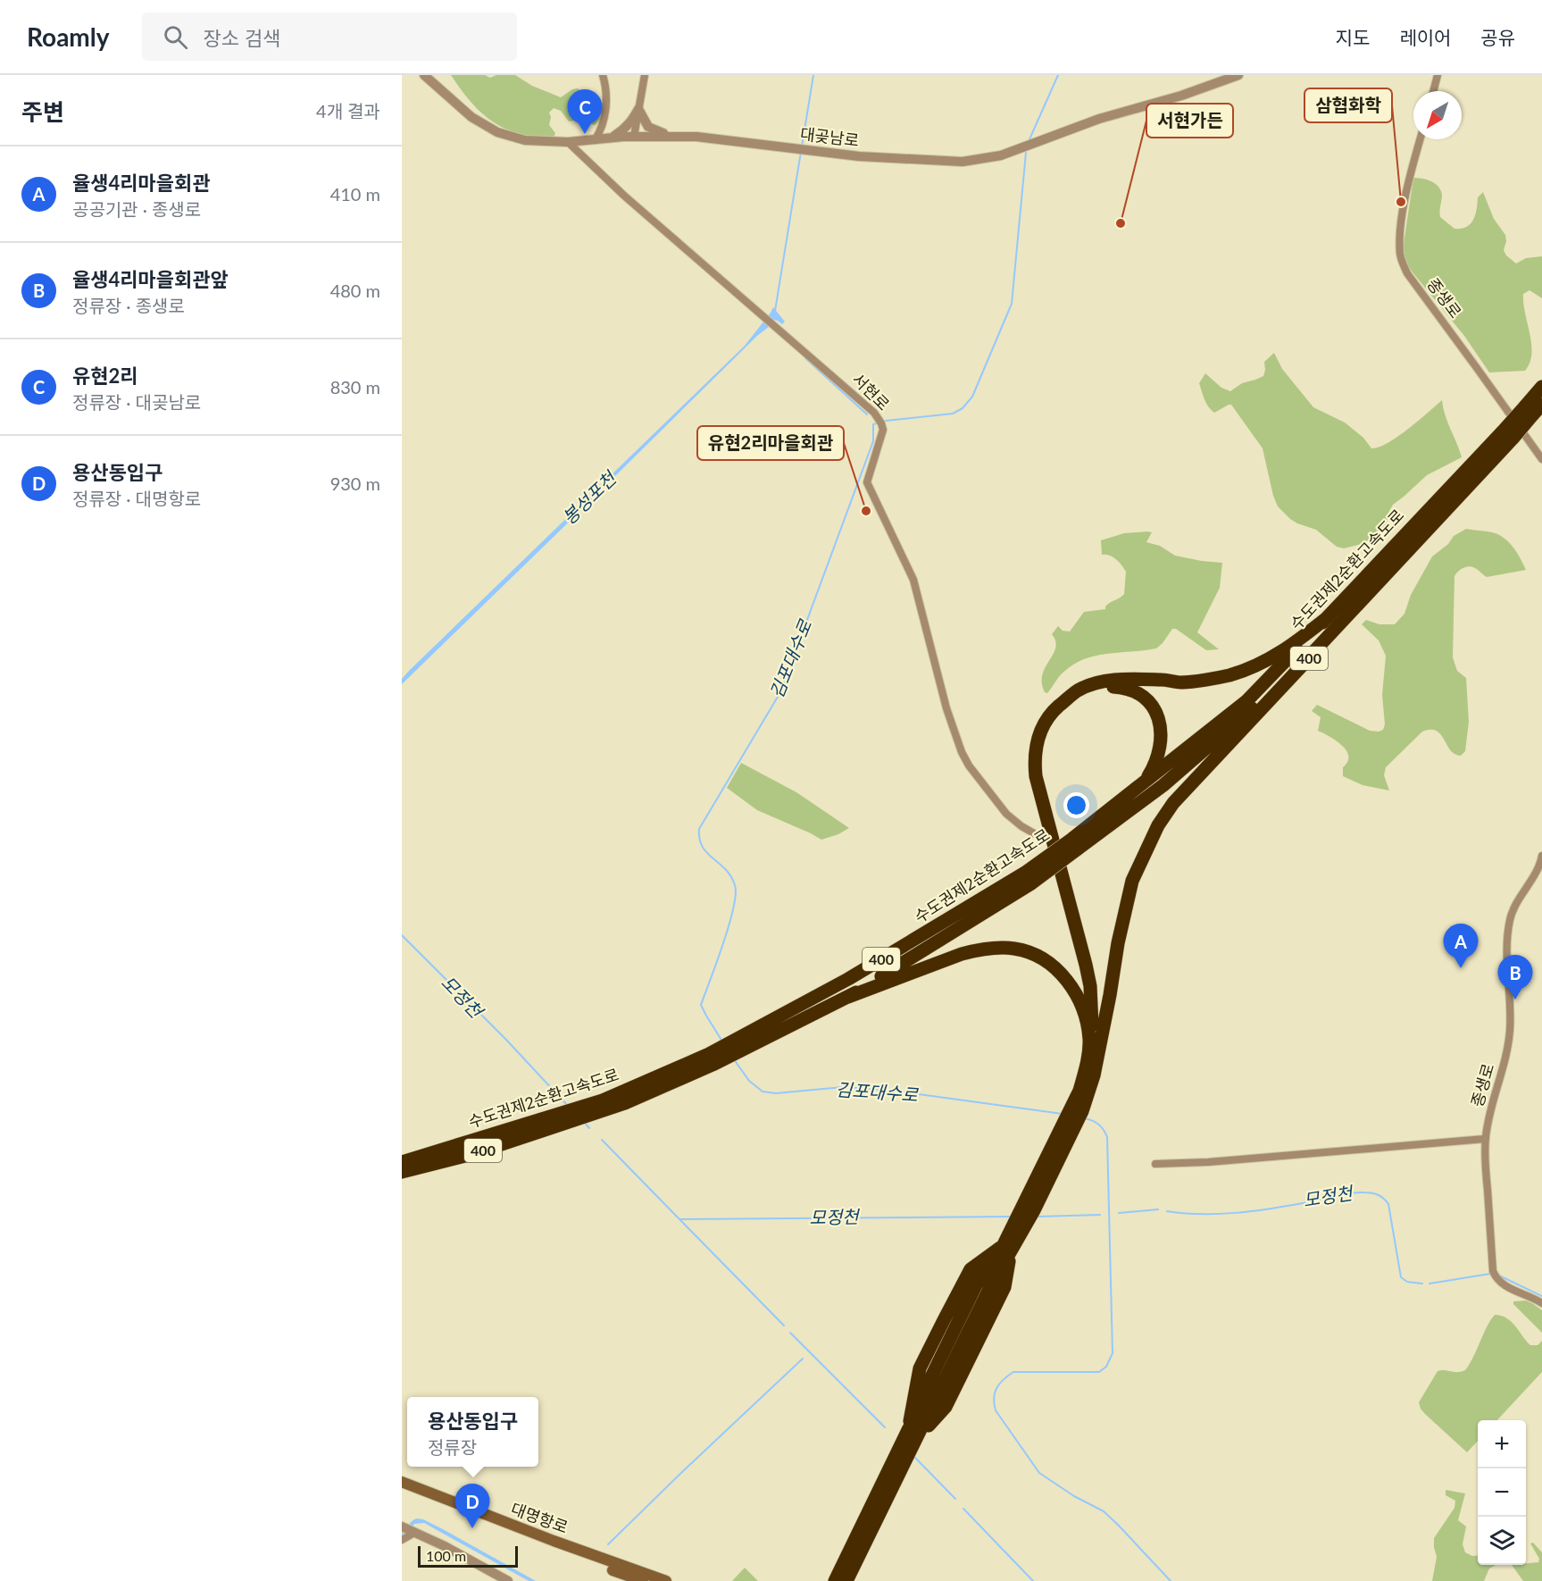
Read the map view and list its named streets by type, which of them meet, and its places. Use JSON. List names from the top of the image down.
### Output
{
  "streets": {
    "highway": ["수도권제2순환고속도로", "400"],
    "main road": ["대명항로"],
    "street": ["대곶남로", "종생로", "서현로"]
  },
  "crossings": [
    ["대곶남로", "서현로"]
  ],
  "water": ["봉성포천", "김포대수로", "모정천"],
  "places": ["삼협화학", "서현가든", "유현2리마을회관"],
  "scale_bar": "100 m",
  "north": "bottom left",
  "page": {
    "header": "Roamly",
    "search": "장소 검색",
    "nav": ["지도", "레이어", "공유"],
    "heading": ["주변", "4개 결과"],
    "pins": [
      "C",
      "A",
      "B",
      "D"
    ],
    "list": [
      {
        "mark": "A",
        "name": "율생4리마을회관",
        "note": "공공기관 · 종생로",
        "value": "410 m"
      },
      {
        "mark": "B",
        "name": "율생4리마을회관앞",
        "note": "정류장 · 종생로",
        "value": "480 m"
      },
      {
        "mark": "C",
        "name": "유현2리",
        "note": "정류장 · 대곶남로",
        "value": "830 m"
      },
      {
        "mark": "D",
        "name": "용산동입구",
        "note": "정류장 · 대명항로",
        "value": "930 m"
      }
    ],
    "popup": ["용산동입구", "정류장"],
    "map_buttons": ["+", "−"],
    "scale": "100 m"
  }
}
